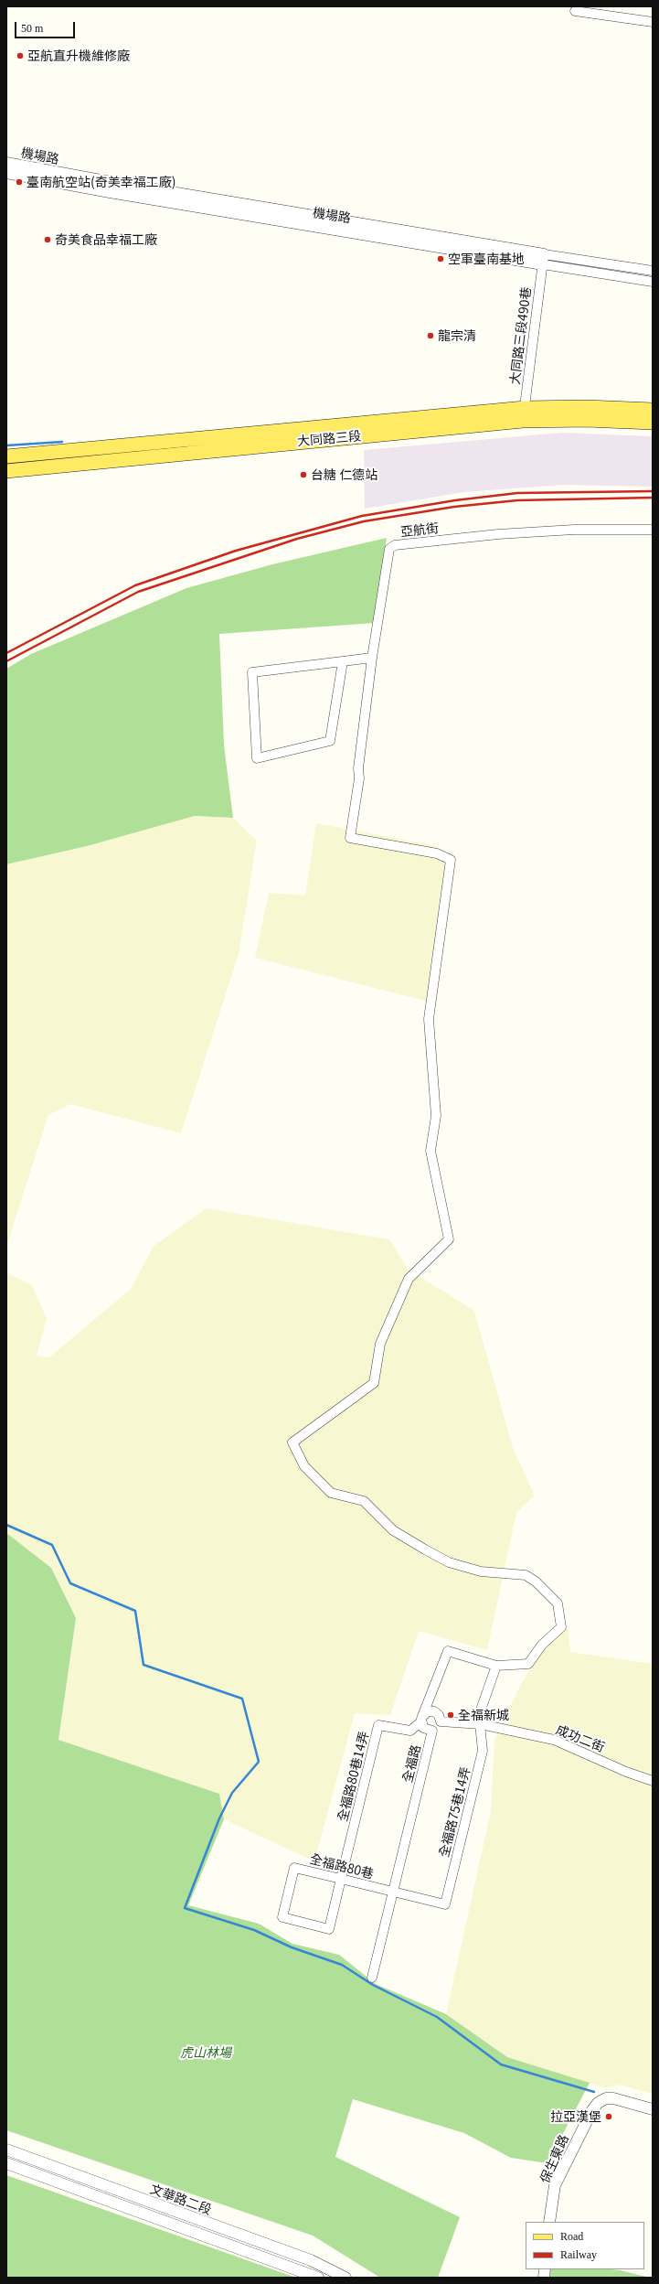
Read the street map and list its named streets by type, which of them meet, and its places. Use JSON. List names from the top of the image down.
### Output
{
  "streets": {
    "main road": ["大同路三段"],
    "street": [
      "機場路",
      "大同路三段490巷",
      "亞航街",
      "成功二街",
      "全福路",
      "全福路80巷14弄",
      "全福路75巷14弄",
      "全福路80巷",
      "保生東路",
      "文華路二段"
    ]
  },
  "crossings": [
    ["機場路", "大同路三段490巷"],
    ["大同路三段490巷", "大同路三段"],
    ["亞航街", "全福路75巷14弄"],
    ["成功二街", "全福路"],
    ["成功二街", "全福路80巷14弄"],
    ["成功二街", "全福路75巷14弄"],
    ["全福路", "全福路80巷14弄"],
    ["全福路", "全福路75巷14弄"],
    ["全福路", "全福路80巷"],
    ["全福路80巷14弄", "全福路80巷"],
    ["全福路75巷14弄", "全福路80巷"]
  ],
  "parks": ["虎山林場"],
  "places": [
    "亞航直升機維修廠",
    "臺南航空站(奇美幸福工廠)",
    "奇美食品幸福工廠",
    "空軍臺南基地",
    "龍宗清",
    "台糖 仁德站",
    "全福新城",
    "拉亞漢堡"
  ],
  "legend": ["Road", "Railway"],
  "scale_bar": "50 m"
}
